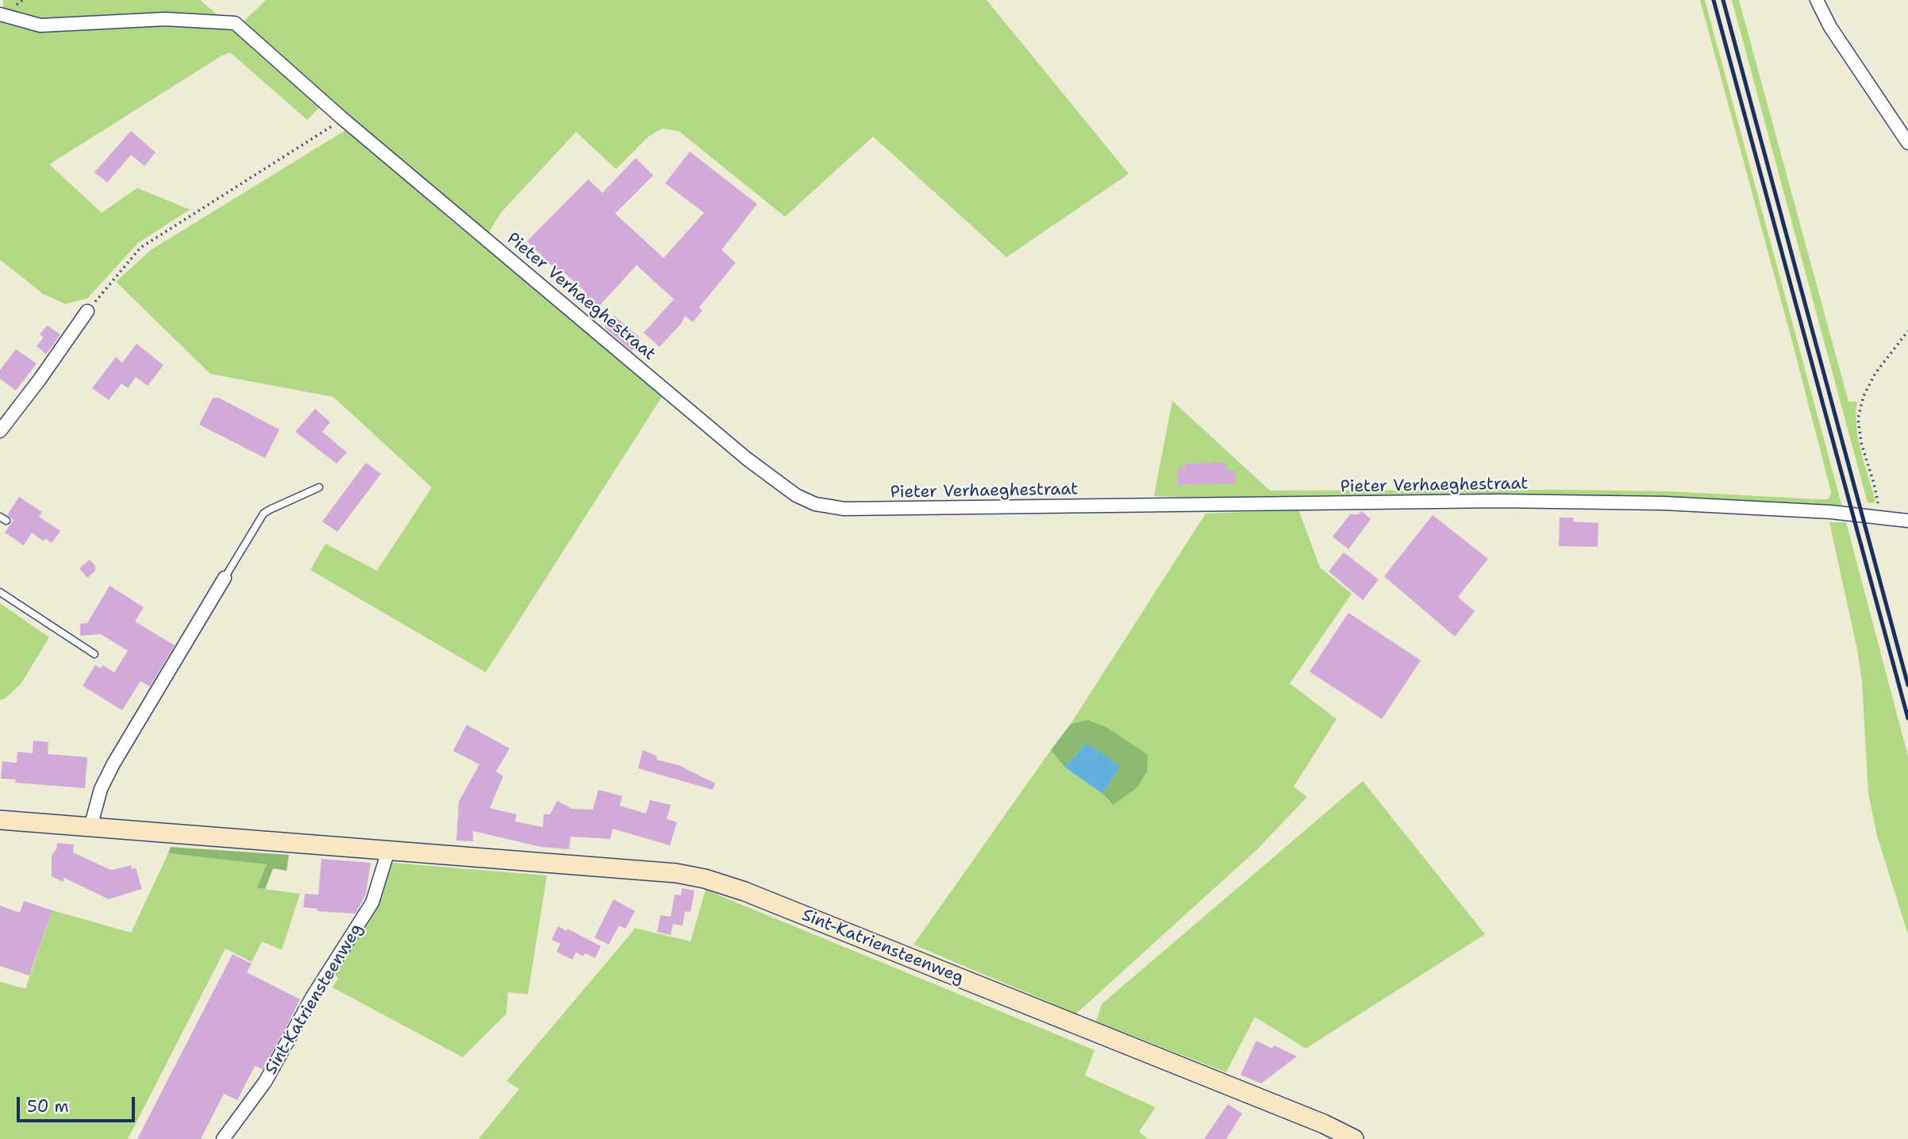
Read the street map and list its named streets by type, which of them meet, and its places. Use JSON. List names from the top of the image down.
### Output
{
  "streets": {
    "street": ["Pieter Verhaeghestraat", "Sint-Katriensteenweg"]
  },
  "scale_bar": "50 m"
}
